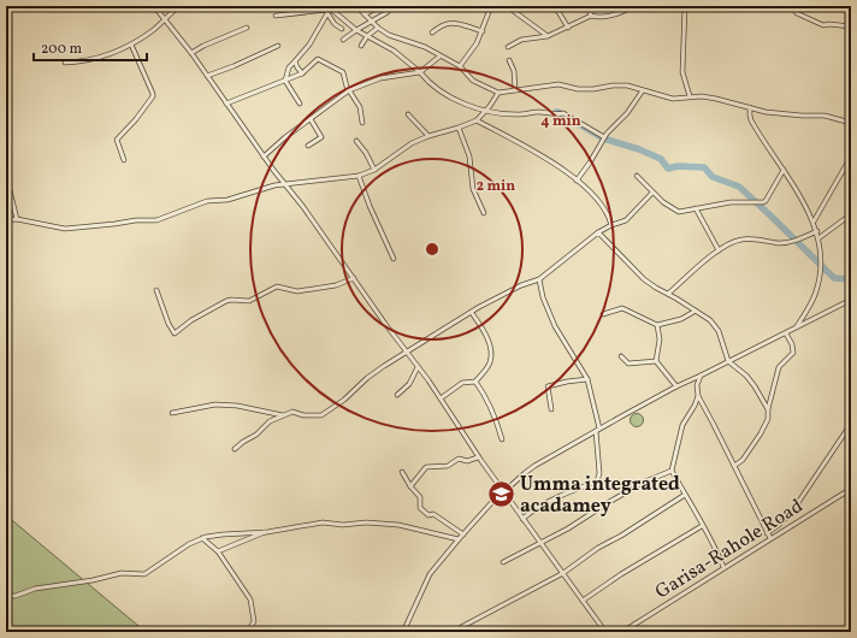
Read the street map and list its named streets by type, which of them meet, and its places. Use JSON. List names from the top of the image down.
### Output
{
  "streets": {
    "street": ["Garisa-Rahole Road"]
  },
  "places": {
    "school or university": ["Umma integrated acadamey"]
  },
  "scale_bar": "200 m",
  "rings": ["4 min", "2 min"]
}
